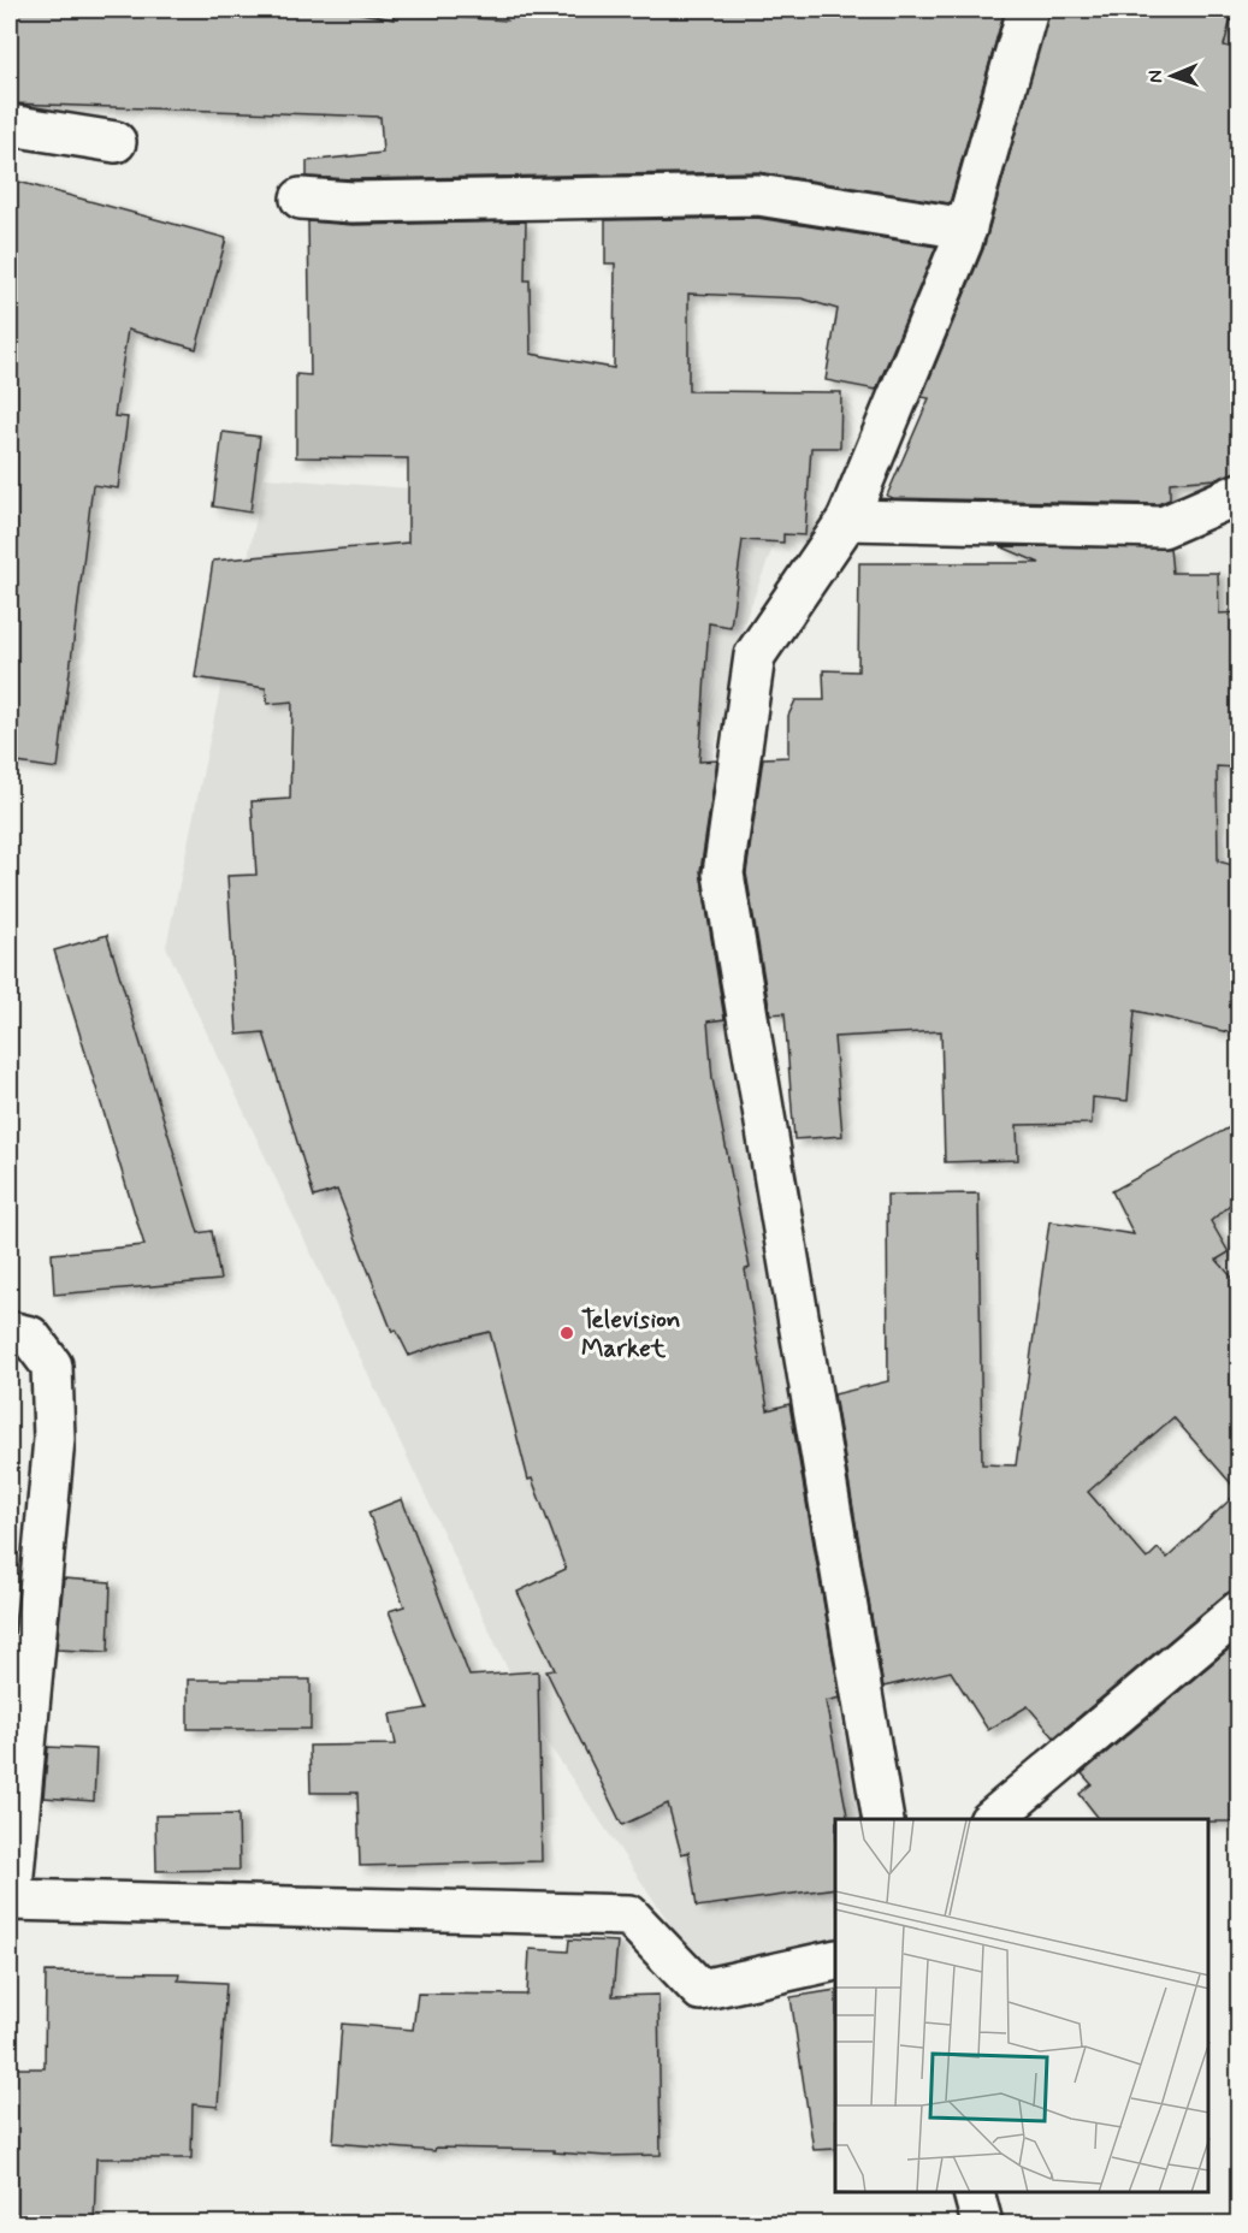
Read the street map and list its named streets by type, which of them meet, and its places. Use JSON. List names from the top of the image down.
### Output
{
  "places": ["Television Market"],
  "north": "left"
}
